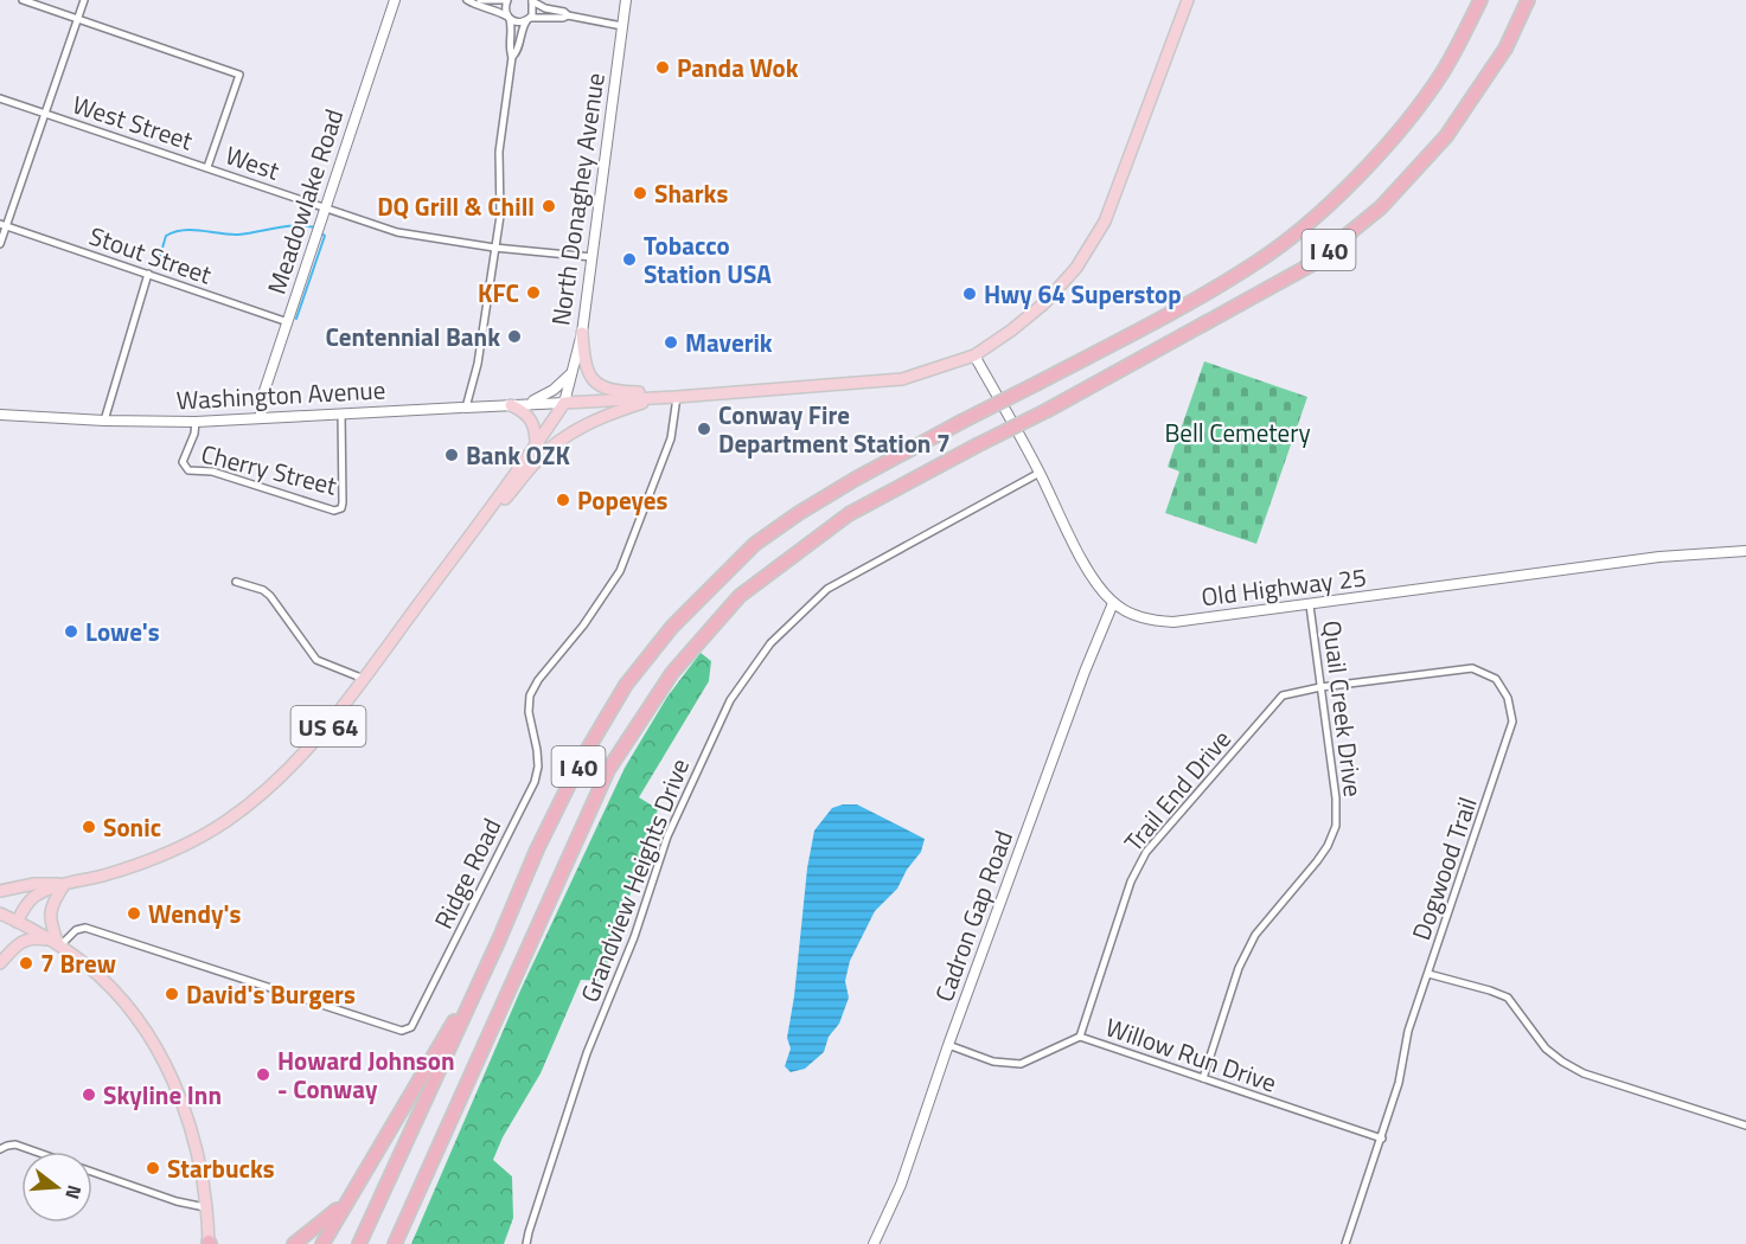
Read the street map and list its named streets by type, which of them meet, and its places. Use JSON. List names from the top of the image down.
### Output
{
  "streets": {
    "highway": ["I 40"],
    "main road": ["US 64"],
    "street": [
      "West Street",
      "West",
      "North Donaghey Avenue",
      "Meadowlake Road",
      "Stout Street",
      "Washington Avenue",
      "Cherry Street",
      "Old Highway 25",
      "Quail Creek Drive",
      "Trail End Drive",
      "Dogwood Trail",
      "Ridge Road",
      "Grandview Heights Drive",
      "Cadron Gap Road",
      "Willow Run Drive"
    ]
  },
  "crossings": [
    ["West Street", "West"],
    ["West", "North Donaghey Avenue"],
    ["West", "Meadowlake Road"],
    ["North Donaghey Avenue", "Washington Avenue"],
    ["North Donaghey Avenue", "US 64"],
    ["Meadowlake Road", "Stout Street"],
    ["Meadowlake Road", "Washington Avenue"],
    ["Washington Avenue", "Cherry Street"],
    ["Washington Avenue", "US 64"],
    ["Old Highway 25", "Quail Creek Drive"],
    ["Old Highway 25", "Grandview Heights Drive"],
    ["Old Highway 25", "Cadron Gap Road"],
    ["Quail Creek Drive", "Trail End Drive"],
    ["Quail Creek Drive", "Dogwood Trail"],
    ["Quail Creek Drive", "Willow Run Drive"],
    ["Trail End Drive", "Dogwood Trail"],
    ["Trail End Drive", "Willow Run Drive"],
    ["Dogwood Trail", "Willow Run Drive"],
    ["Cadron Gap Road", "Willow Run Drive"]
  ],
  "parks": ["Bell Cemetery"],
  "places": [
    "Panda Wok",
    "Sharks",
    "DQ Grill & Chill",
    "Tobacco Station USA",
    "KFC",
    "Hwy 64 Superstop",
    "Centennial Bank",
    "Maverik",
    "Conway Fire Department Station 7",
    "Bank OZK",
    "Popeyes",
    "Lowe's",
    "Sonic",
    "Wendy's",
    "7 Brew",
    "David's Burgers",
    "Howard Johnson - Conway",
    "Skyline Inn",
    "Starbucks"
  ],
  "north": "right"
}
